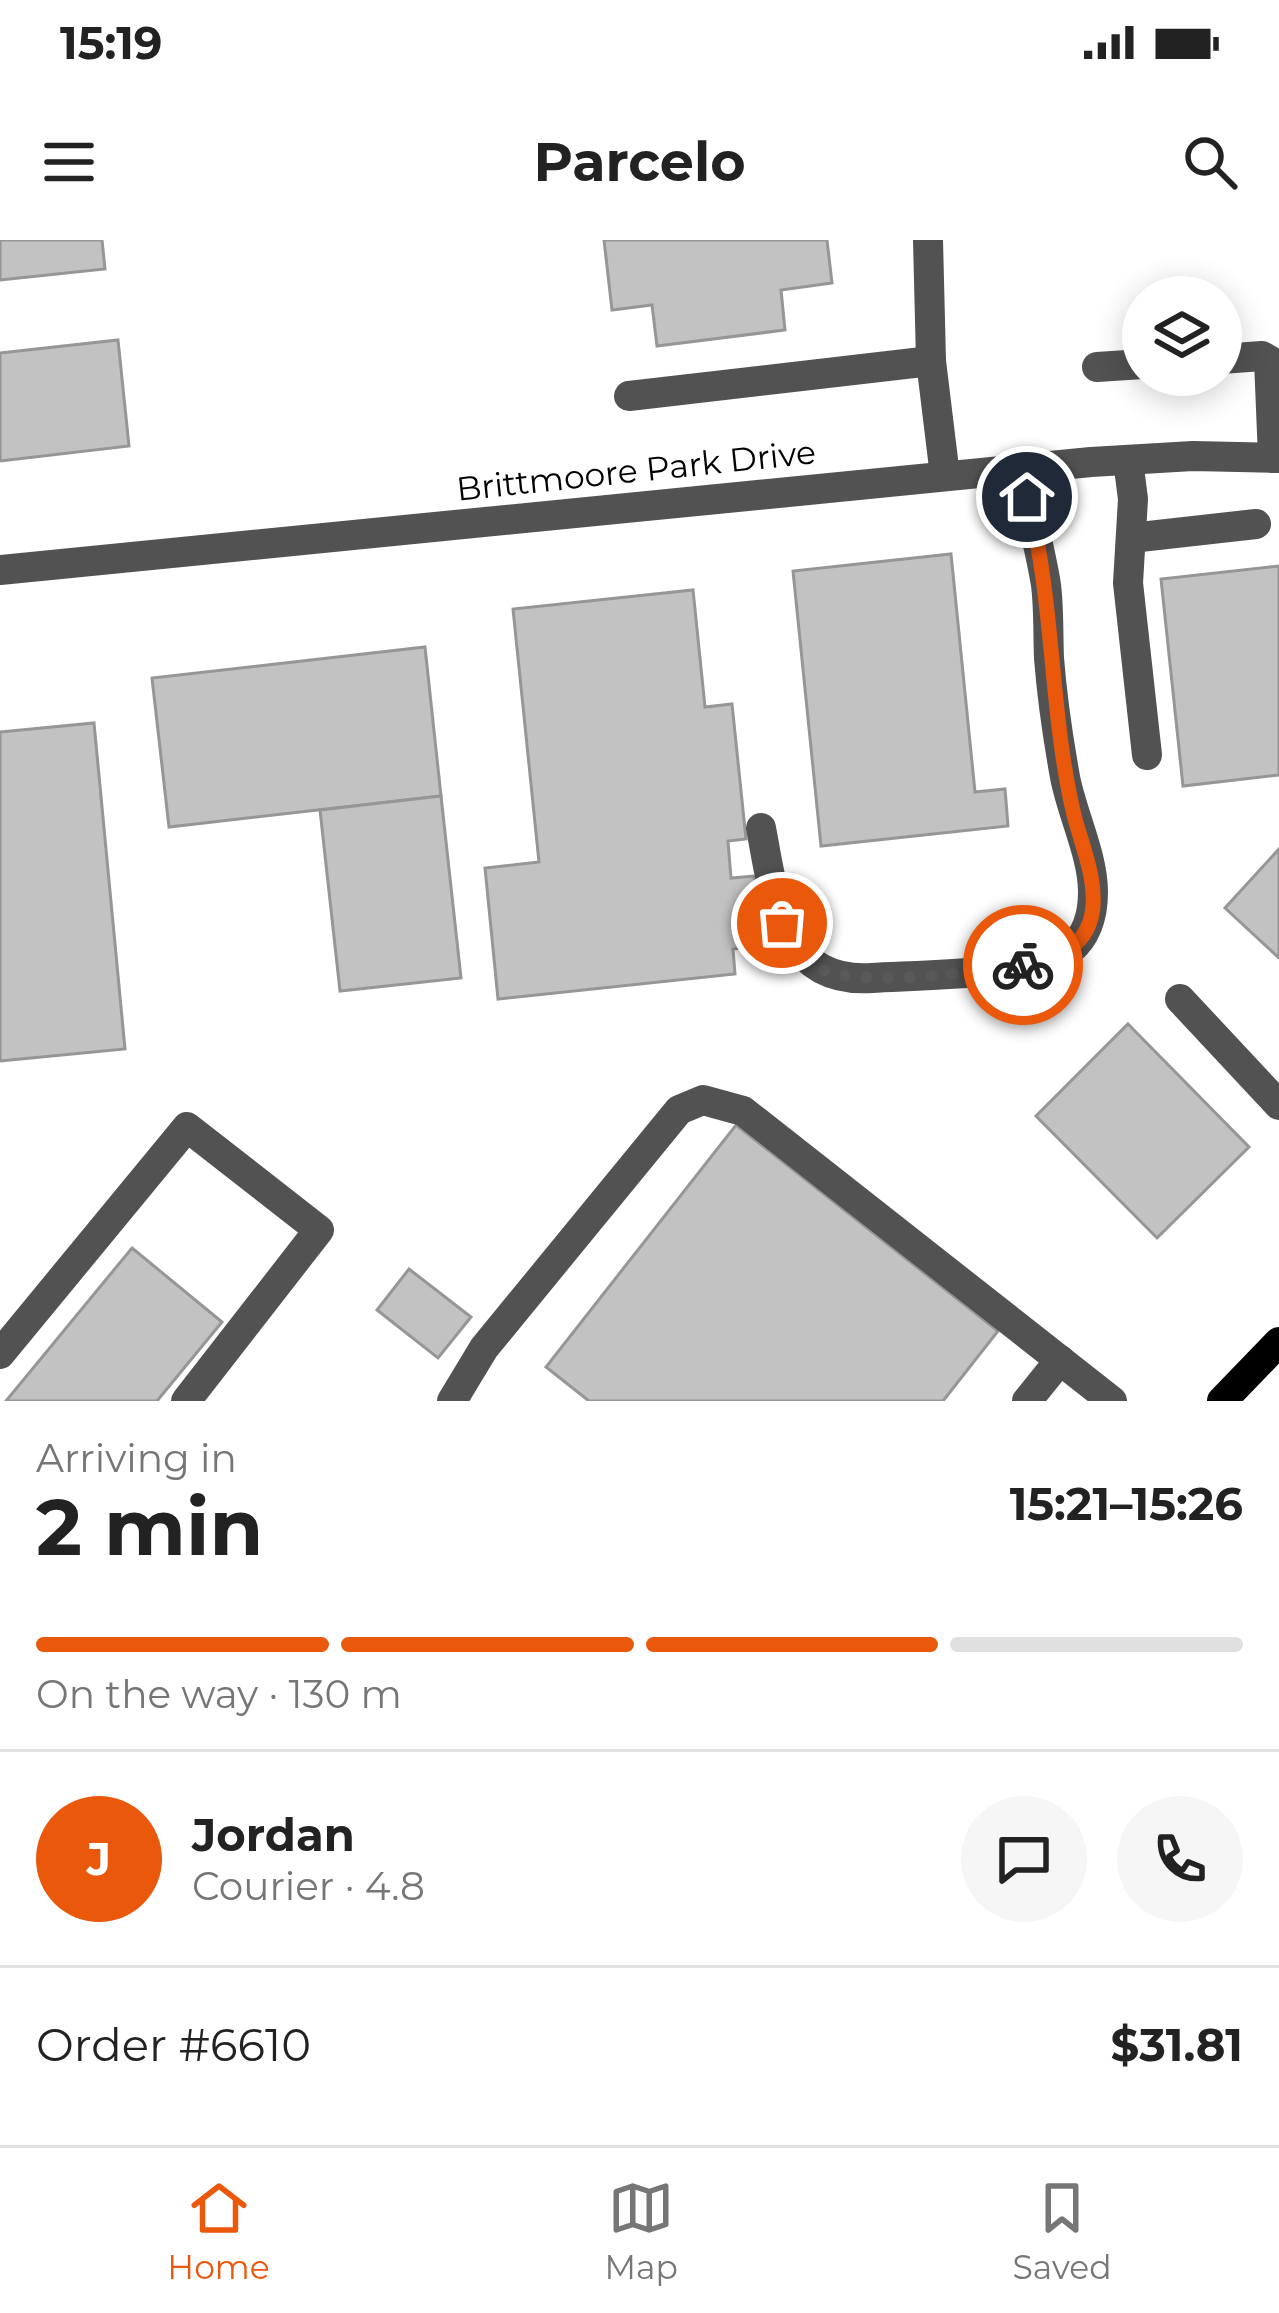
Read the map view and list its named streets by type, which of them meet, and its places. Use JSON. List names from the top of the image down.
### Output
{
  "streets": {
    "street": ["Brittmoore Park Drive"]
  },
  "page": {
    "status": "15:19",
    "header": "Parcelo",
    "heading": ["2 min", "Arriving in", "15:21–15:26"],
    "panel": [
      "Jordan",
      "Courier · 4.8",
      "Order #6610",
      "$31.81"
    ],
    "bar": "On the way · 130 m",
    "round": "J",
    "tabs": ["Home", "Map", "Saved"]
  }
}
